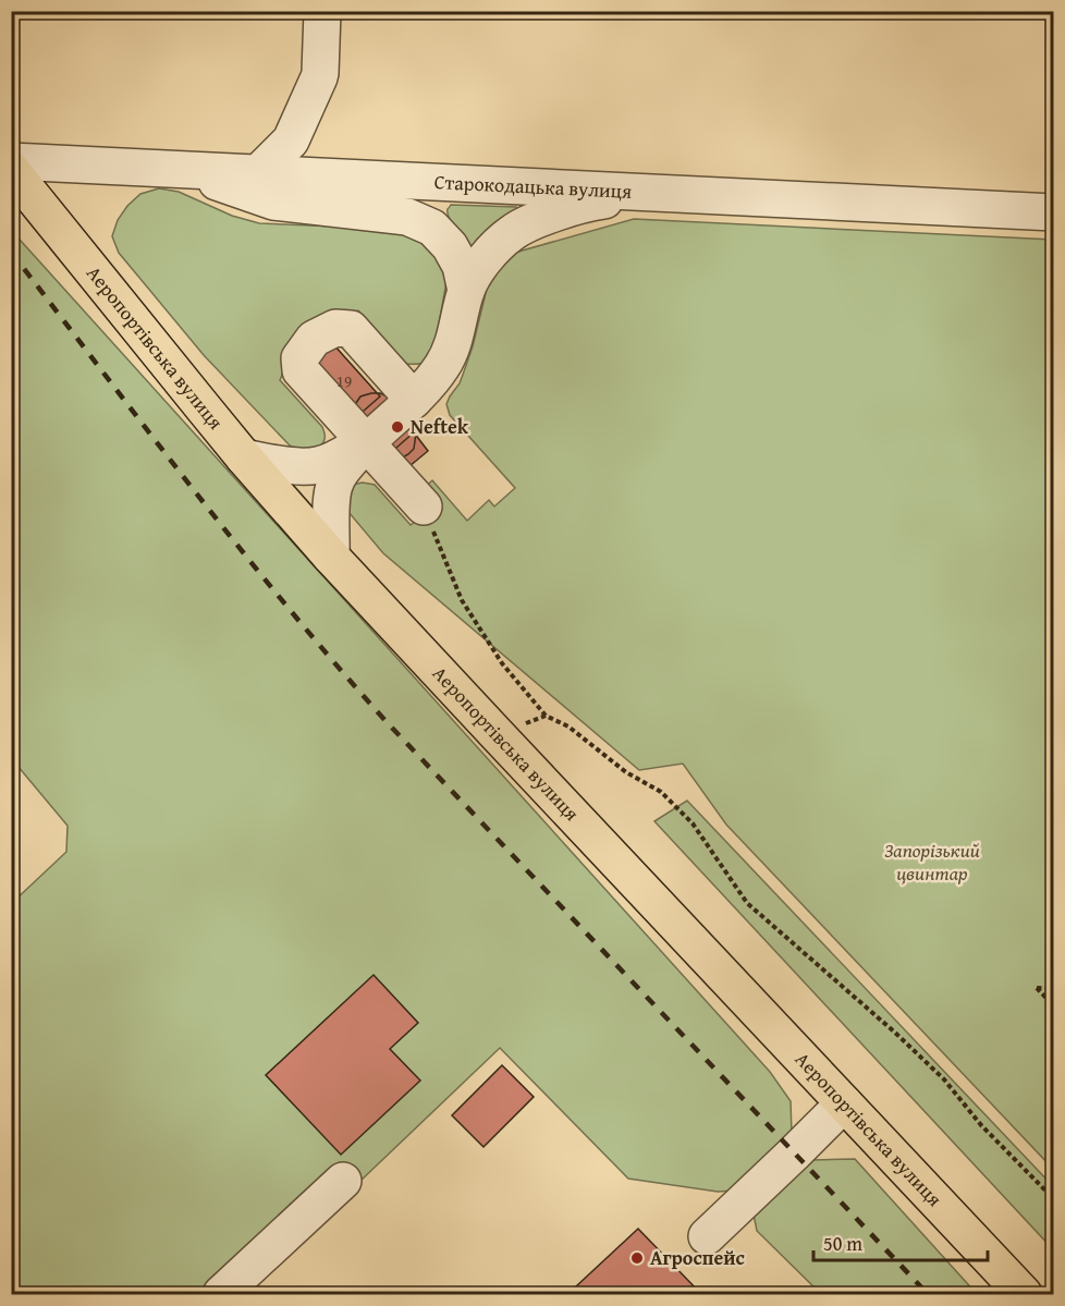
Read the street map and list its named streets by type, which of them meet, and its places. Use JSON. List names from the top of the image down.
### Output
{
  "streets": {
    "main road": ["Аеропортівська вулиця"],
    "street": ["Старокодацька вулиця"]
  },
  "parks": ["Запорізький цвинтар"],
  "places": ["Neftek", "Агроспейс"],
  "house_numbers": ["19"],
  "scale_bar": "50 m"
}
